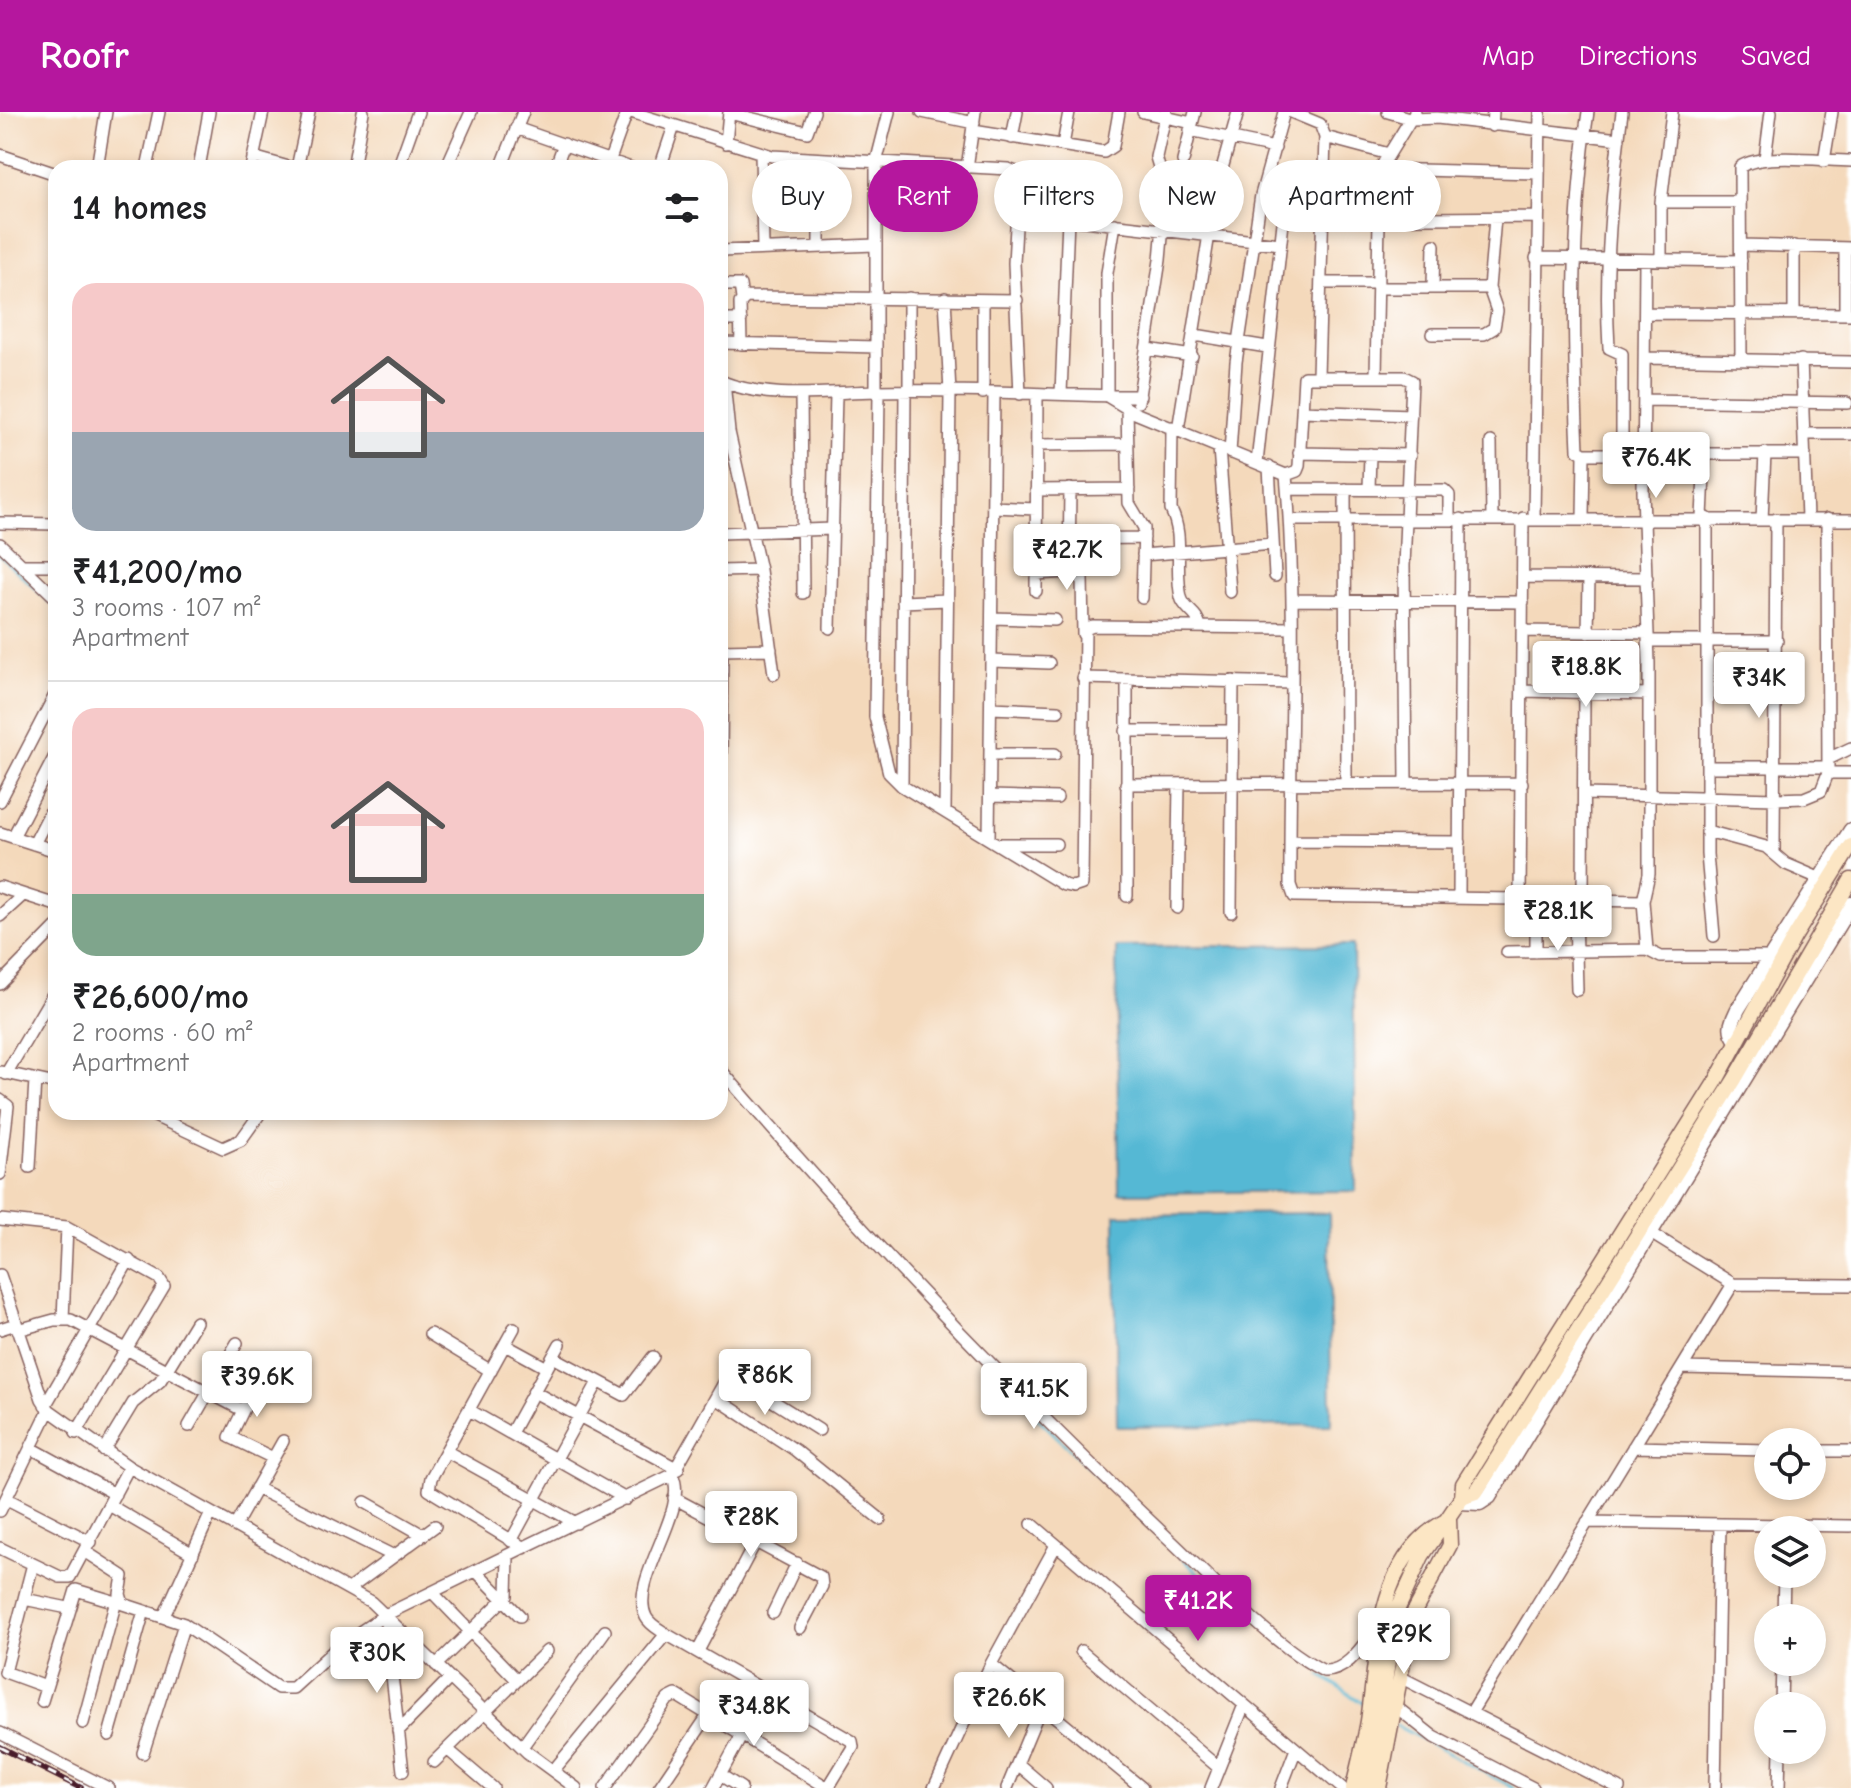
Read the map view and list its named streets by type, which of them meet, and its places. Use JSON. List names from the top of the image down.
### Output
{
  "page": {
    "header": "Roofr",
    "nav": ["Map", "Directions", "Saved"],
    "chip": [
      "Buy",
      "Rent",
      "Filters",
      "New",
      "Apartment"
    ],
    "heading": "14 homes",
    "list": [
      {
        "name": "₹41,200/mo",
        "note": "3 rooms · 107 m² · Apartment"
      },
      {
        "name": "₹26,600/mo",
        "note": "2 rooms · 60 m² · Apartment"
      }
    ],
    "price": [
      "₹76.4K",
      "₹42.7K",
      "₹18.8K",
      "₹34K",
      "₹28.1K",
      "₹86K",
      "₹39.6K",
      "₹41.5K",
      "₹28K",
      "₹41.2K",
      "₹29K",
      "₹30K",
      "₹26.6K",
      "₹34.8K"
    ],
    "map_buttons": ["+", "−"]
  }
}
